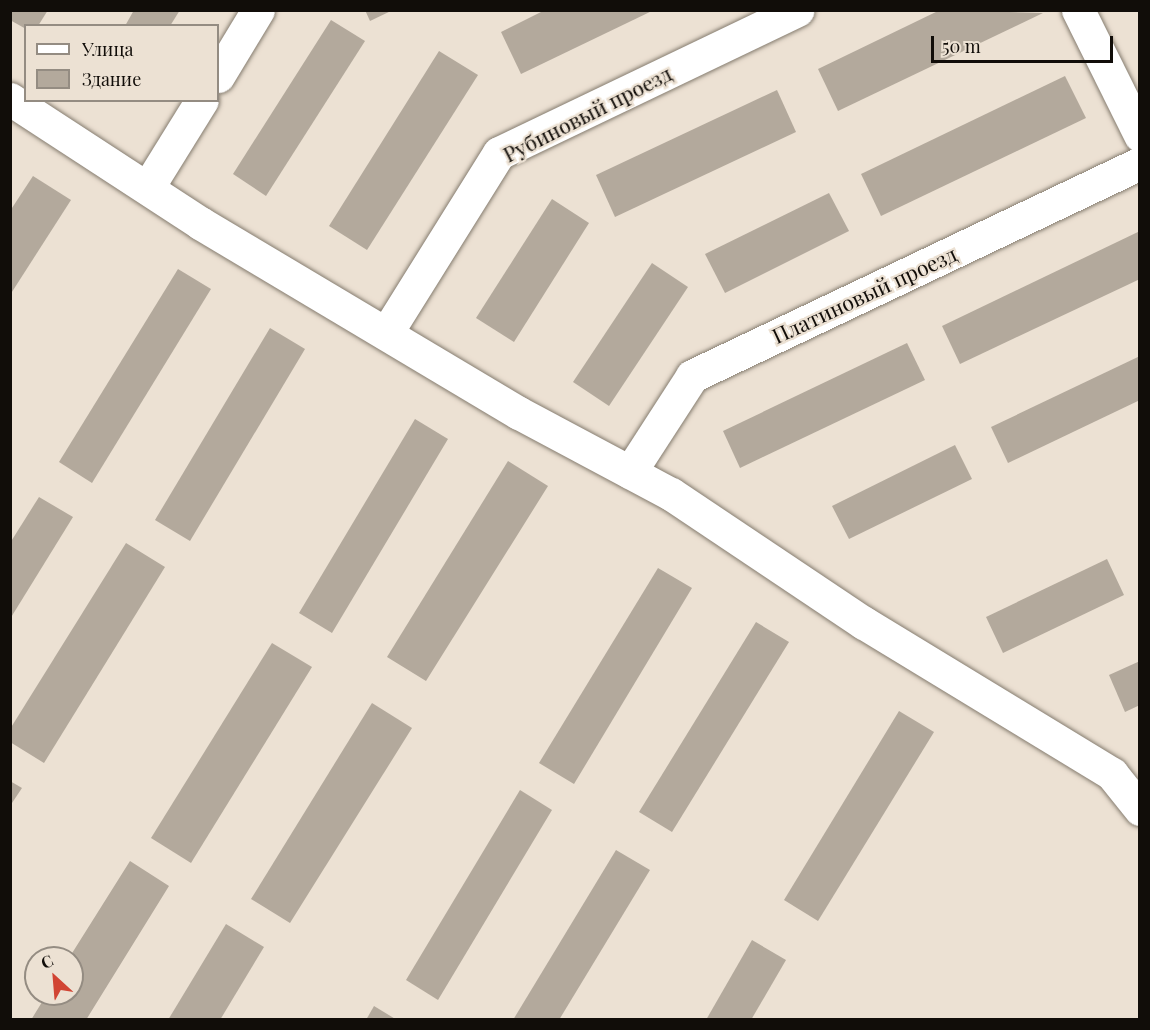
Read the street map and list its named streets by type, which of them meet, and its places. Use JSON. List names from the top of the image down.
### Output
{
  "streets": {
    "street": ["Рубиновый проезд", "Платиновый проезд"]
  },
  "legend": ["Улица", "Здание"],
  "scale_bar": "50 m",
  "north": "top left"
}
